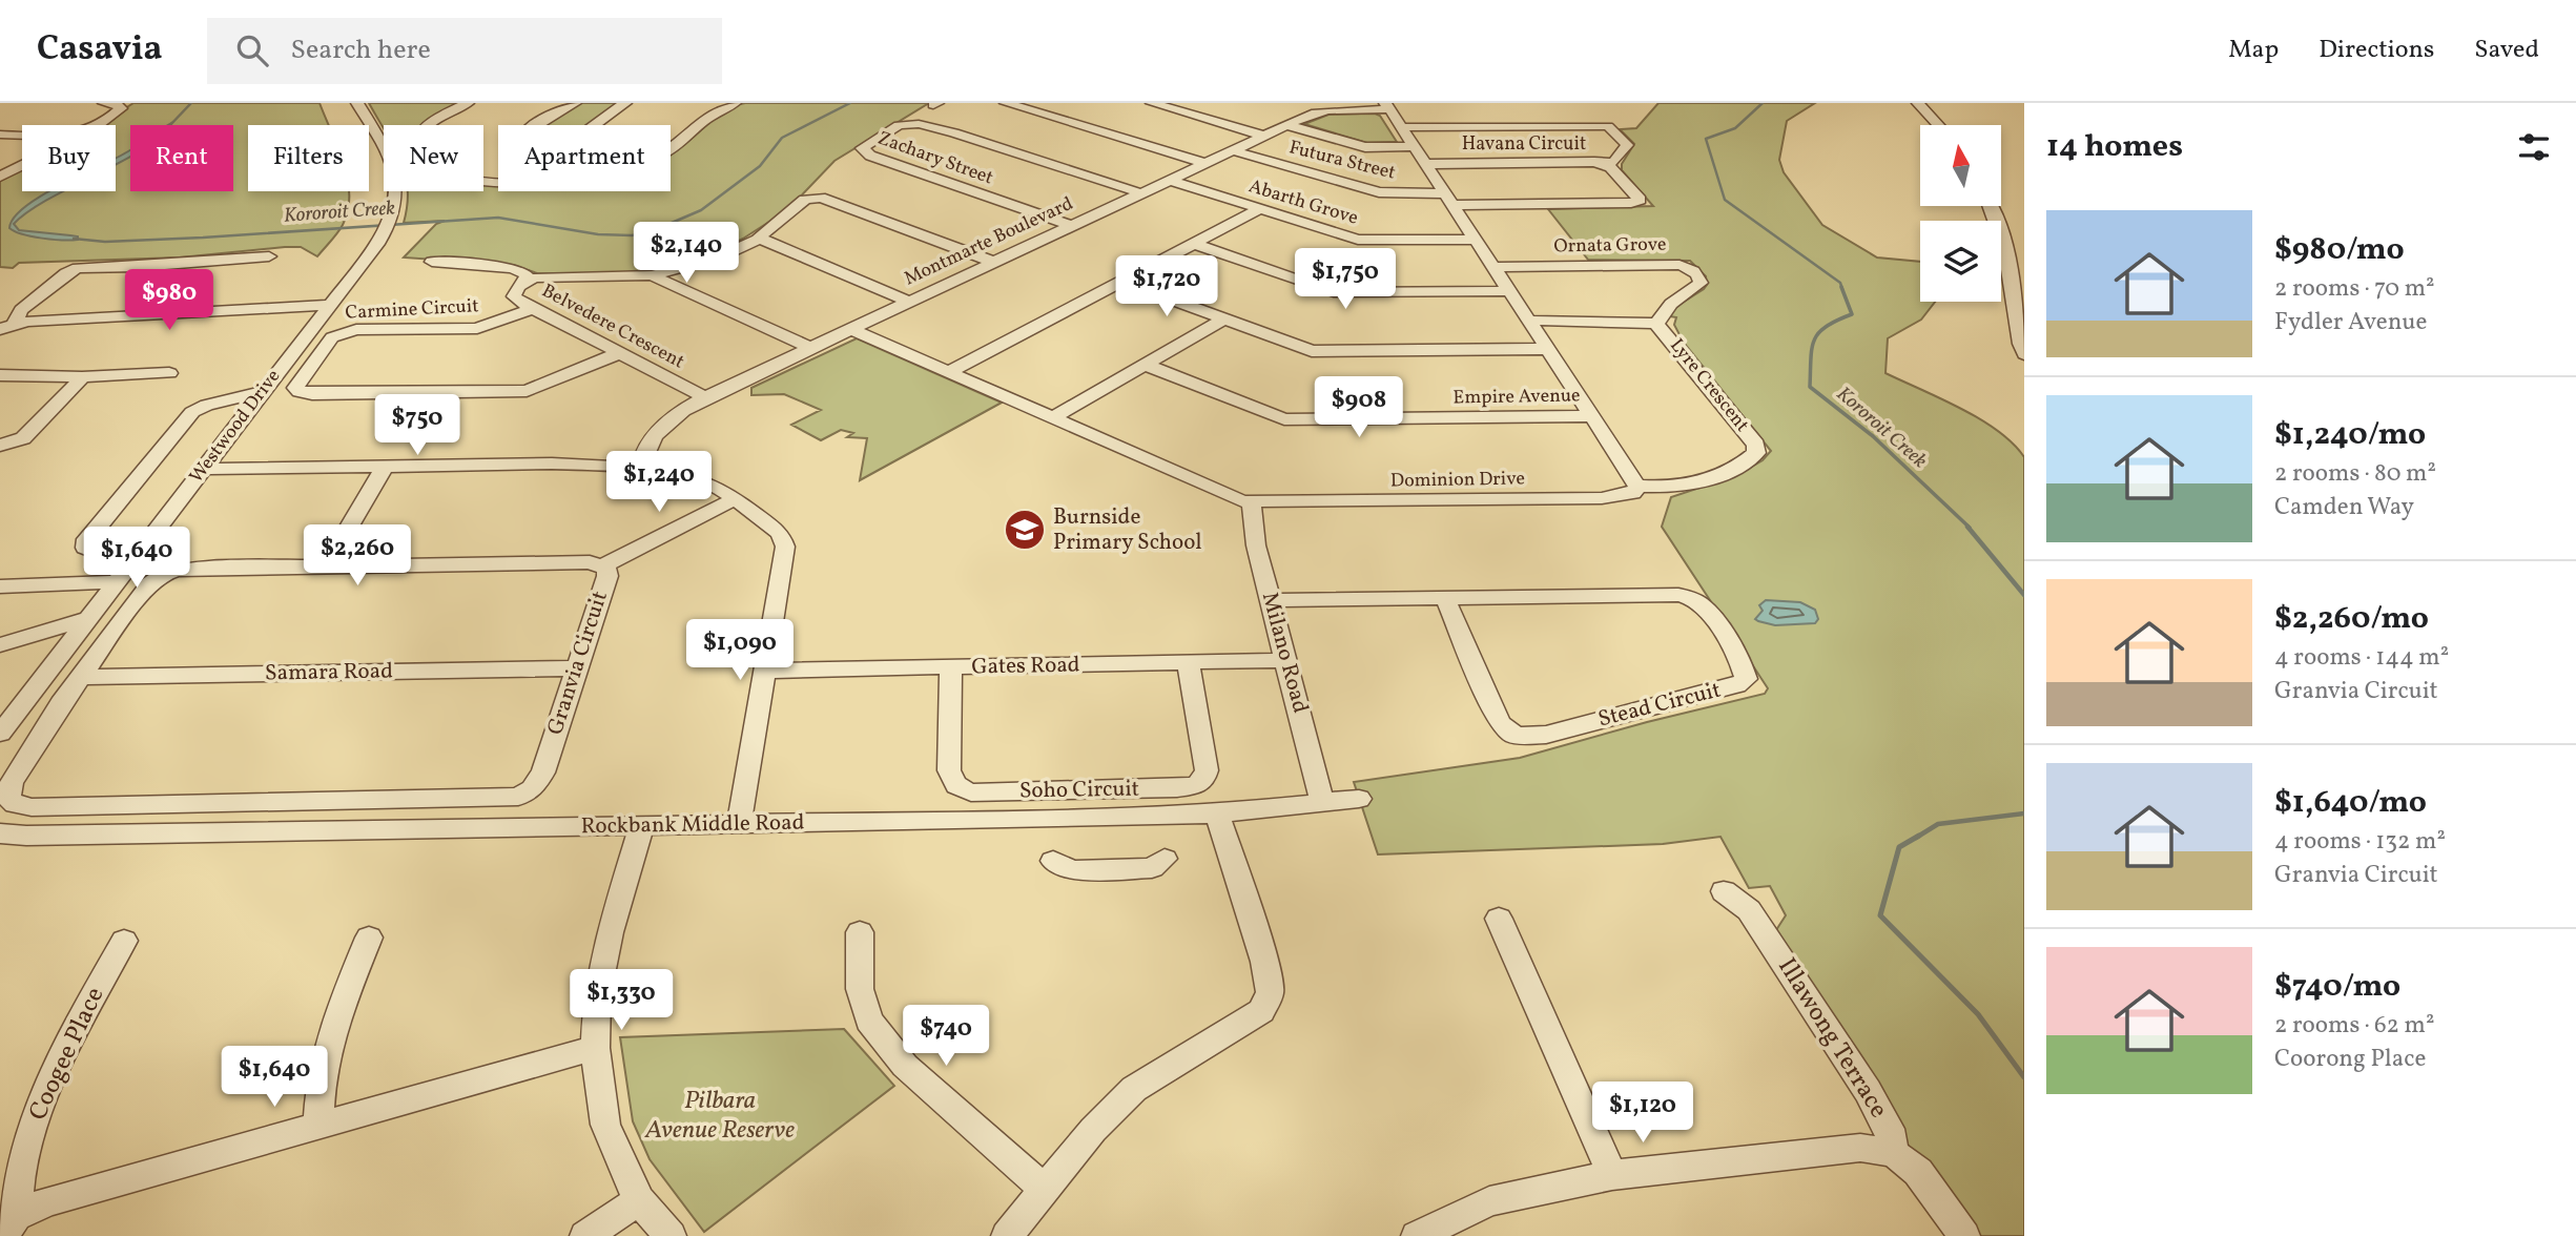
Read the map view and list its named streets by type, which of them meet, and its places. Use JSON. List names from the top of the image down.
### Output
{
  "streets": {
    "street": [
      "Havana Circuit",
      "Zachary Street",
      "Futura Street",
      "Abarth Grove",
      "Montmarte Boulevard",
      "Ornata Grove",
      "Carmine Circuit",
      "Belvedere Crescent",
      "Lyre Crescent",
      "Empire Avenue",
      "Westwood Drive",
      "Dominion Drive",
      "Milano Road",
      "Granvia Circuit",
      "Gates Road",
      "Samara Road",
      "Stead Circuit",
      "Soho Circuit",
      "Rockbank Middle Road",
      "Illawong Terrace",
      "Coogee Place"
    ]
  },
  "crossings": [
    ["Havana Circuit", "Futura Street"],
    ["Zachary Street", "Montmarte Boulevard"],
    ["Futura Street", "Montmarte Boulevard"],
    ["Abarth Grove", "Montmarte Boulevard"],
    ["Montmarte Boulevard", "Belvedere Crescent"],
    ["Montmarte Boulevard", "Dominion Drive"],
    ["Ornata Grove", "Lyre Crescent"],
    ["Carmine Circuit", "Belvedere Crescent"],
    ["Lyre Crescent", "Dominion Drive"],
    ["Dominion Drive", "Milano Road"],
    ["Milano Road", "Gates Road"],
    ["Milano Road", "Stead Circuit"],
    ["Milano Road", "Rockbank Middle Road"],
    ["Granvia Circuit", "Samara Road"],
    ["Gates Road", "Soho Circuit"]
  ],
  "water": ["Kororoit Creek"],
  "parks": ["Pilbara Avenue Reserve"],
  "places": {
    "school or university": ["Burnside Primary School"]
  },
  "north": "top",
  "page": {
    "header": "Casavia",
    "search": "Search here",
    "nav": ["Map", "Directions", "Saved"],
    "heading": "14 homes",
    "chip": [
      "Buy",
      "Rent",
      "Filters",
      "New",
      "Apartment"
    ],
    "list": [
      {
        "name": "$980/mo",
        "note": "2 rooms · 70 m² · Fydler Avenue"
      },
      {
        "name": "$1,240/mo",
        "note": "2 rooms · 80 m² · Camden Way"
      },
      {
        "name": "$2,260/mo",
        "note": "4 rooms · 144 m² · Granvia Circuit"
      },
      {
        "name": "$1,640/mo",
        "note": "4 rooms · 132 m² · Granvia Circuit"
      },
      {
        "name": "$740/mo",
        "note": "2 rooms · 62 m² · Coorong Place"
      }
    ],
    "price": [
      "$2,140",
      "$1,750",
      "$1,720",
      "$980",
      "$908",
      "$750",
      "$1,240",
      "$2,260",
      "$1,640",
      "$1,090",
      "$1,330",
      "$740",
      "$1,640",
      "$1,120"
    ]
  }
}
